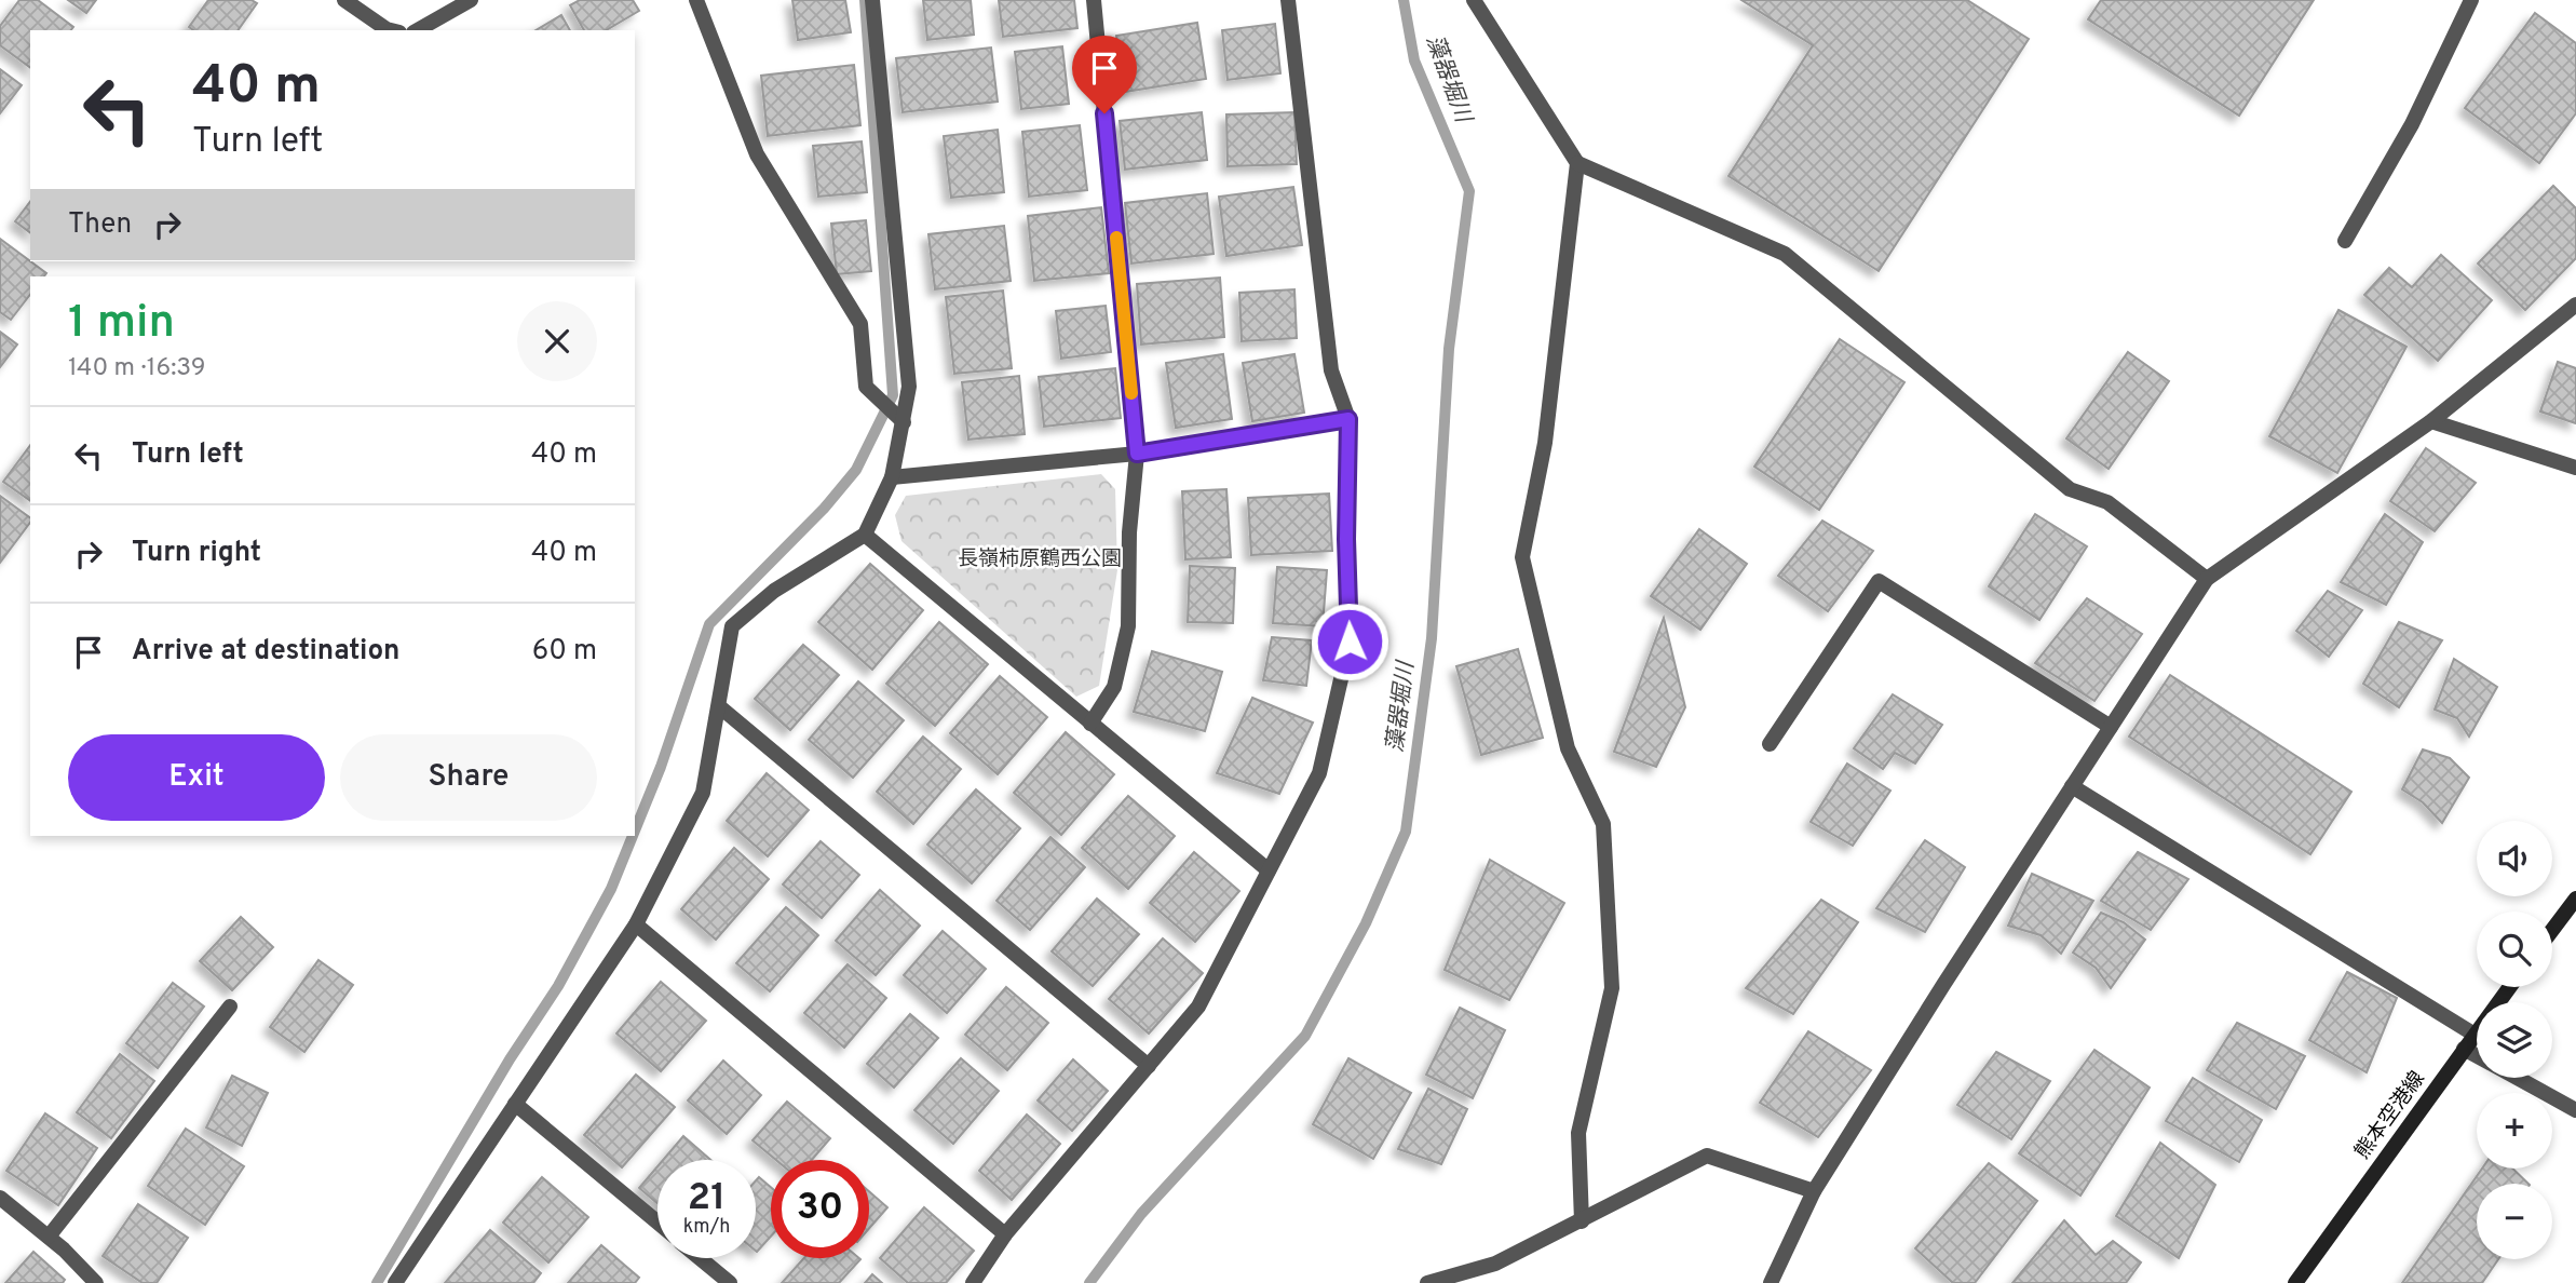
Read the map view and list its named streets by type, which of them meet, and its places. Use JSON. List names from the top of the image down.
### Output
{
  "streets": {
    "main road": ["熊本空港線"]
  },
  "water": ["藻器堀川"],
  "parks": ["長嶺柿原鶴西公園"],
  "page": {
    "turn": ["40 m", "Turn left"],
    "then": "Then",
    "heading": ["1 min", "140 m · 16:39"],
    "list": [
      {
        "name": "Turn left",
        "value": "40 m"
      },
      {
        "name": "Turn right",
        "value": "40 m"
      },
      {
        "name": "Arrive at destination",
        "value": "60 m"
      }
    ],
    "buttons": ["Exit", "Share"],
    "map_buttons": ["+", "−"],
    "speed": "21 km/h",
    "limit": "30"
  }
}
